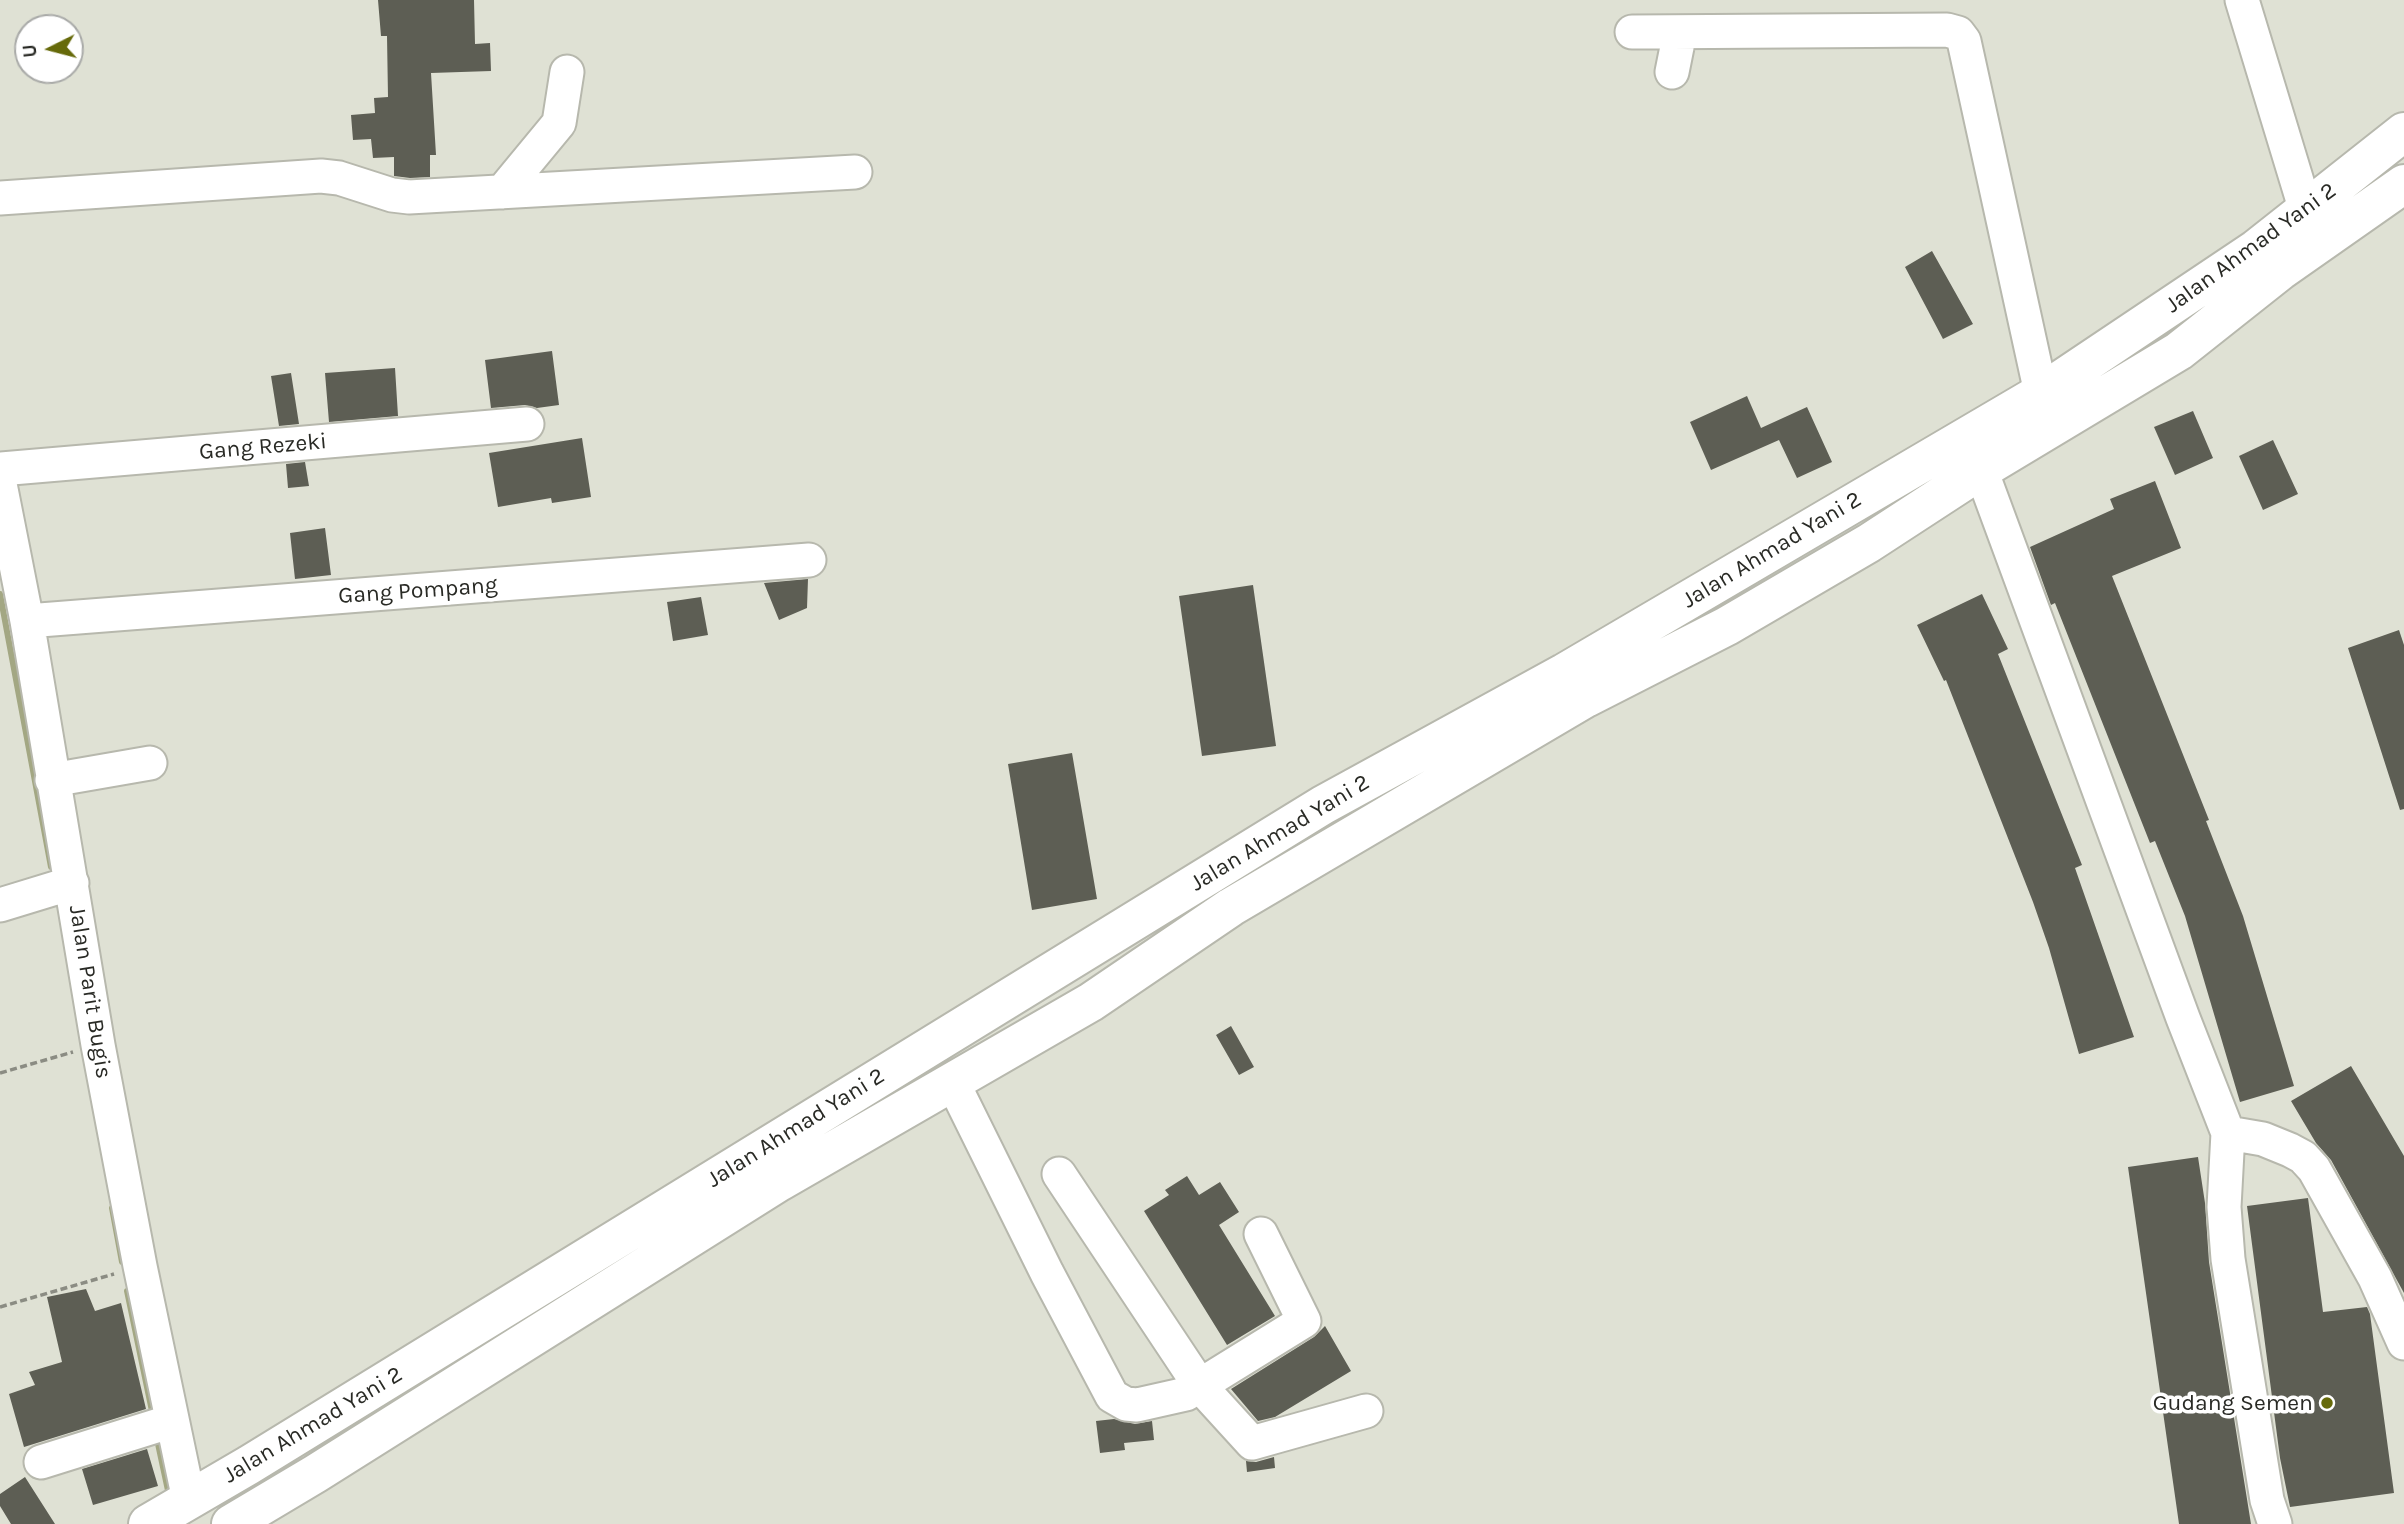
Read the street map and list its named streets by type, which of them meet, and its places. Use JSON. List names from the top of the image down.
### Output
{
  "streets": {
    "highway": ["Jalan Ahmad Yani 2"],
    "street": ["Gang Rezeki", "Gang Pompang", "Jalan Parit Bugis"]
  },
  "crossings": [
    ["Jalan Ahmad Yani 2", "Jalan Parit Bugis"],
    ["Gang Pompang", "Jalan Parit Bugis"]
  ],
  "places": ["Gudang Semen"],
  "north": "left"
}
